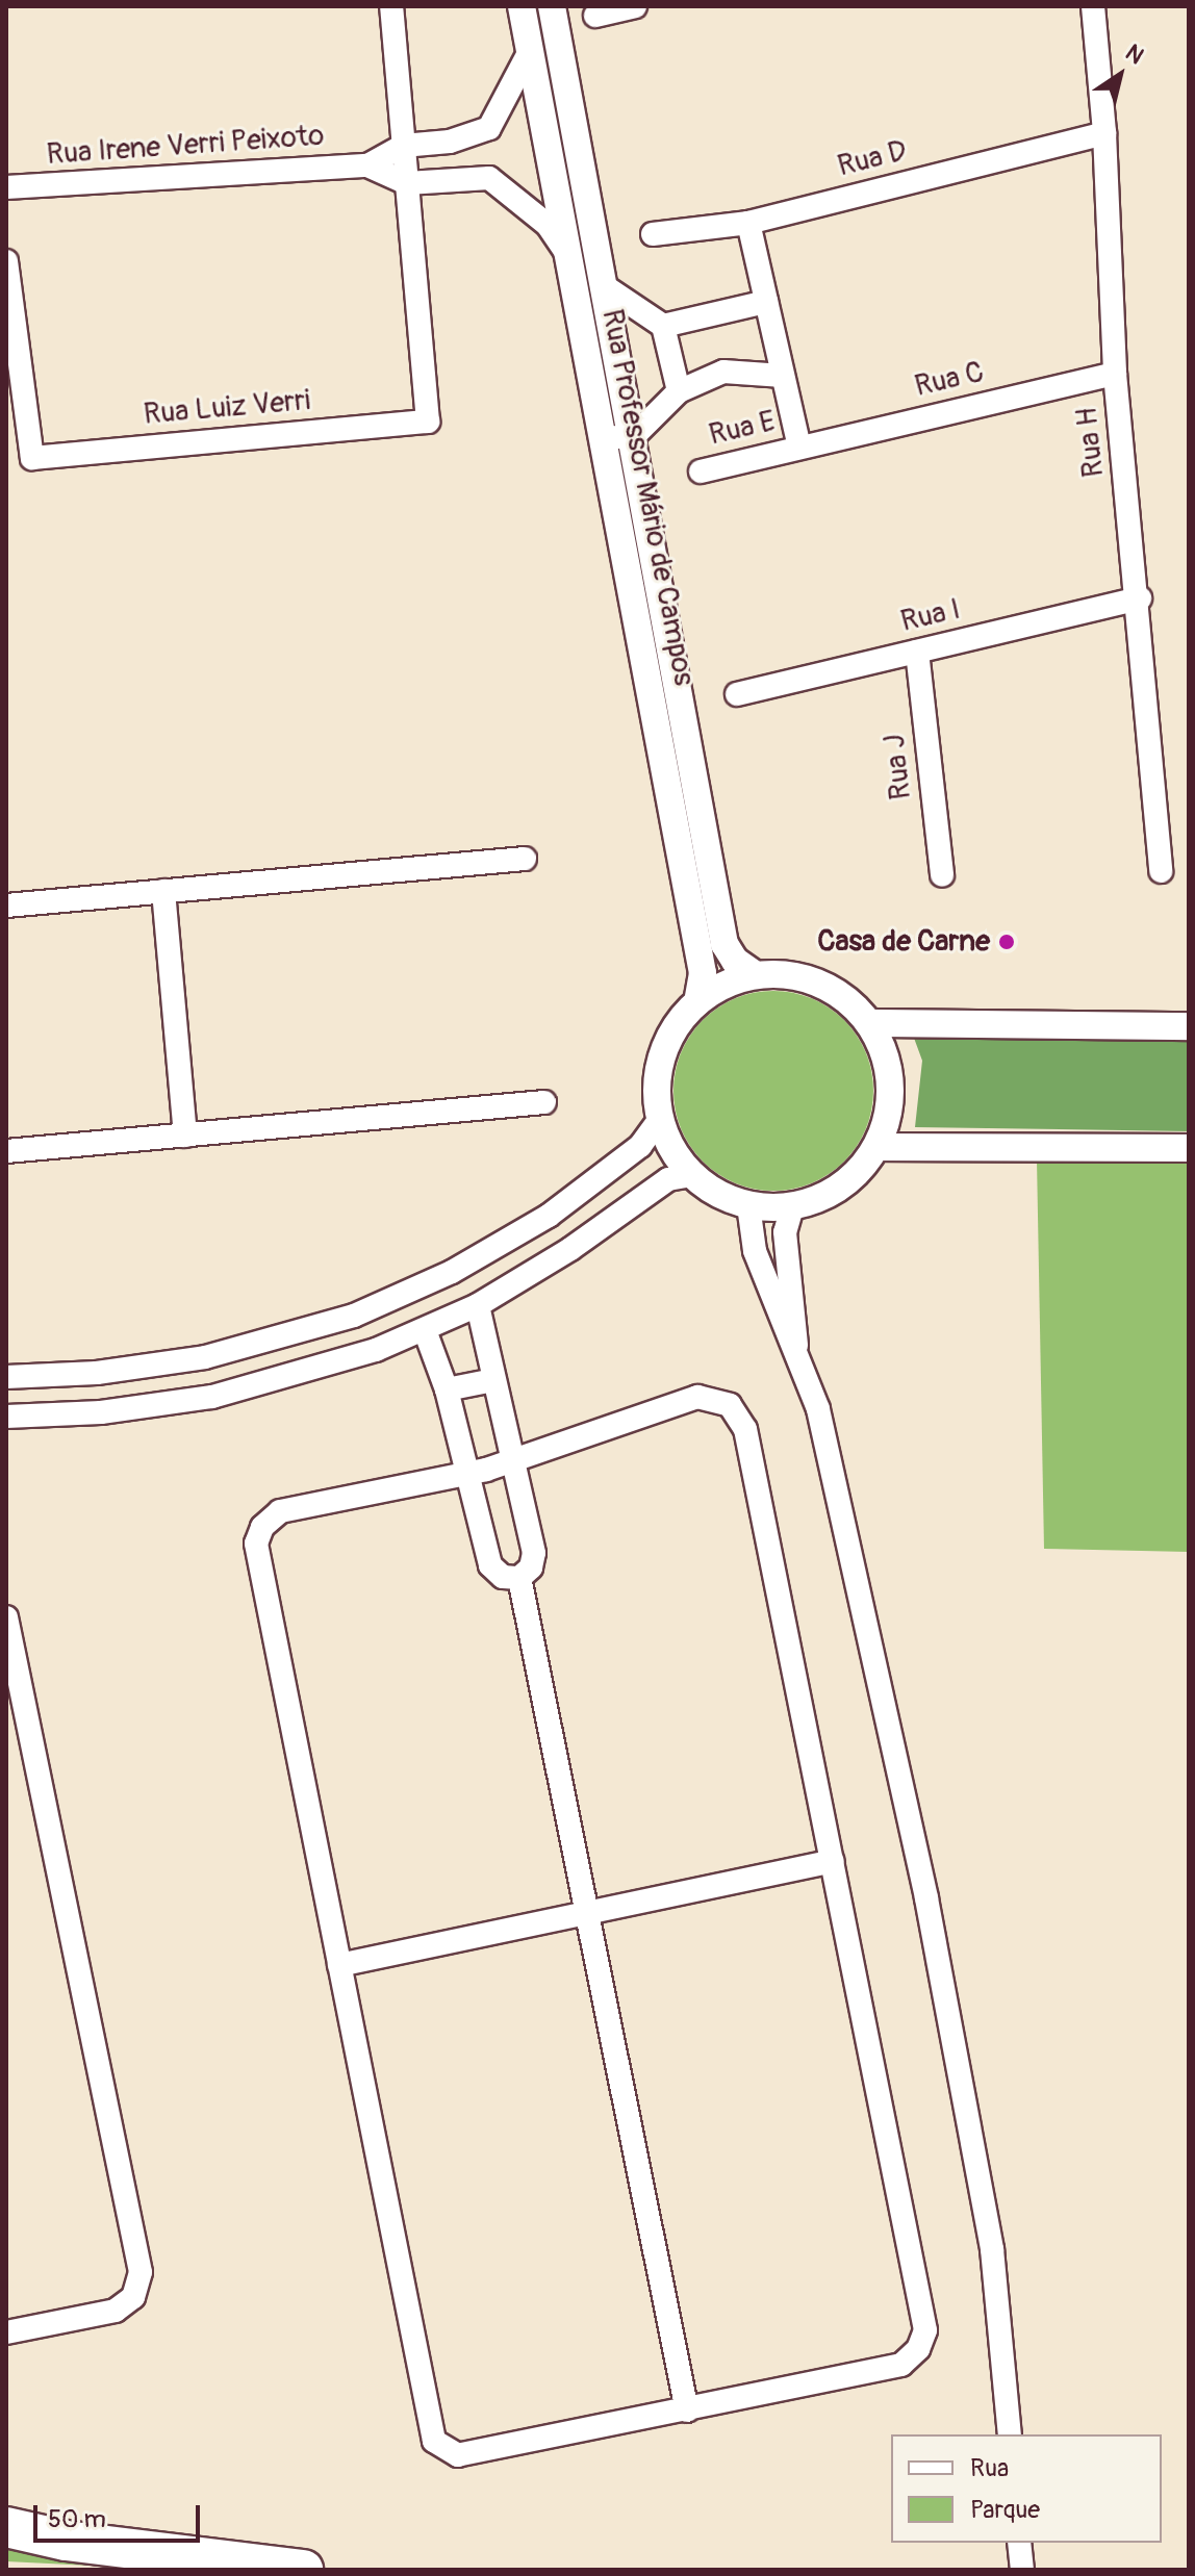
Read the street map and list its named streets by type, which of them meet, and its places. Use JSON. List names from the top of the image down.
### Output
{
  "streets": {
    "street": [
      "Rua Irene Verri Peixoto",
      "Rua D",
      "Rua C",
      "Rua Luiz Verri",
      "Rua E",
      "Rua H",
      "Rua Professor Mário de Campos",
      "Rua I",
      "Rua J"
    ]
  },
  "crossings": [
    ["Rua D", "Rua H"],
    ["Rua C", "Rua E"],
    ["Rua C", "Rua H"],
    ["Rua H", "Rua I"],
    ["Rua I", "Rua J"]
  ],
  "places": ["Casa de Carne"],
  "legend": ["Rua", "Parque"],
  "scale_bar": "50 m",
  "north": "top right"
}
